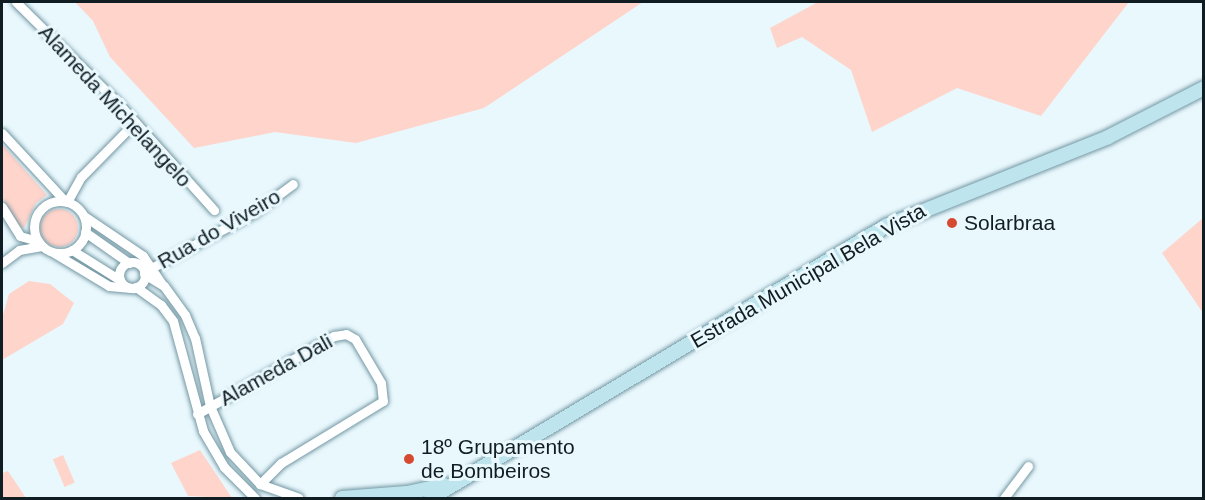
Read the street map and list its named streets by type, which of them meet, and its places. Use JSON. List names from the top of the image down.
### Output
{
  "streets": {
    "main road": ["Estrada Municipal Bela Vista"],
    "street": ["Alameda Michelangelo", "Rua do Viveiro", "Alameda Dali"]
  },
  "places": ["Solarbraa", "18º Grupamento de Bombeiros"]
}
